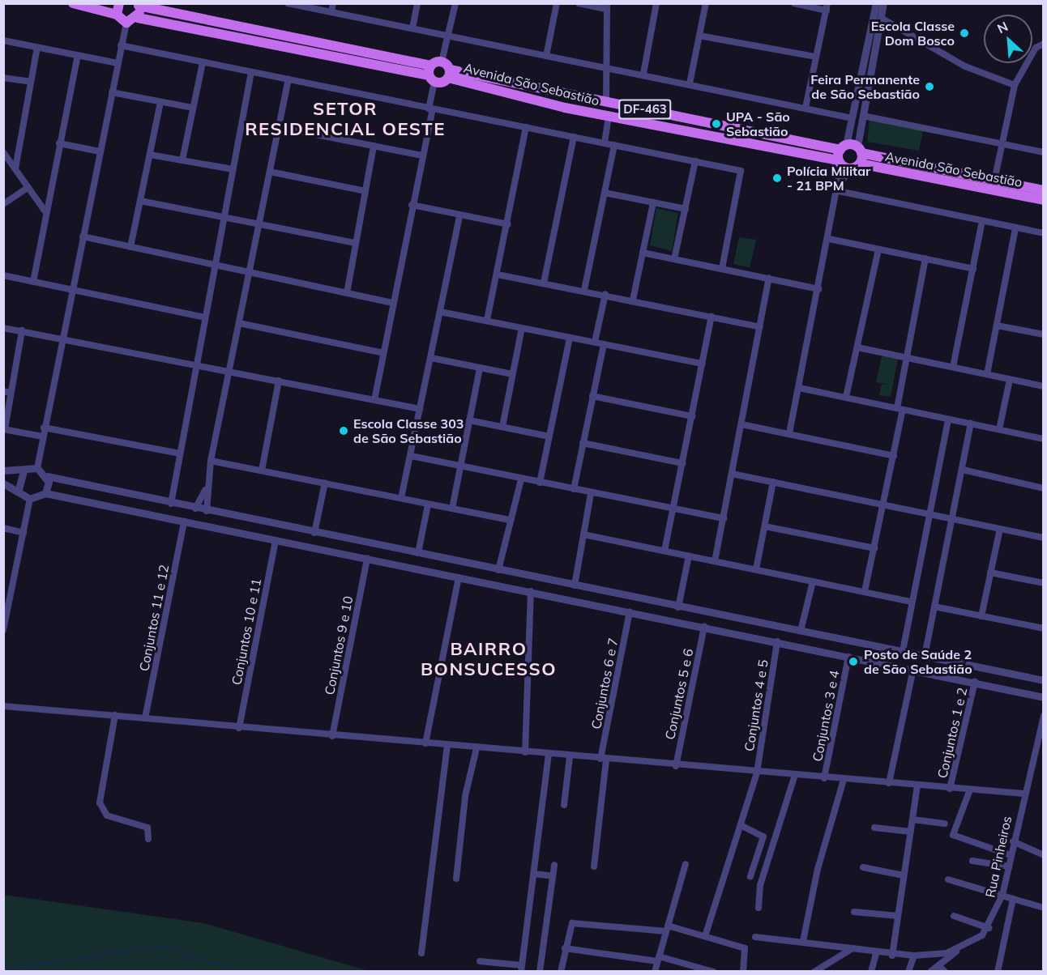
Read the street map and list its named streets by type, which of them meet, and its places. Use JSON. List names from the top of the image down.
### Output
{
  "streets": {
    "main road": ["Avenida São Sebastião", "DF-463"],
    "street": [
      "Conjuntos 11 e 12",
      "Conjuntos 10 e 11",
      "Conjuntos 9 e 10",
      "Conjuntos 6 e 7",
      "Conjuntos 5 e 6",
      "Conjuntos 4 e 5",
      "Conjuntos 3 e 4",
      "Conjuntos 1 e 2",
      "Rua Pinheiros"
    ]
  },
  "crossings": [
    ["Avenida São Sebastião", "DF-463"]
  ],
  "districts": ["SETOR RESIDENCIAL OESTE", "BAIRRO BONSUCESSO"],
  "places": [
    "Escola Classe Dom Bosco",
    "Feira Permanente de São Sebastião",
    "UPA - São Sebastião",
    "Polícia Militar - 21 BPM",
    "Escola Classe 303 de São Sebastião",
    "Posto de Saúde 2 de São Sebastião"
  ],
  "north": "top left"
}
